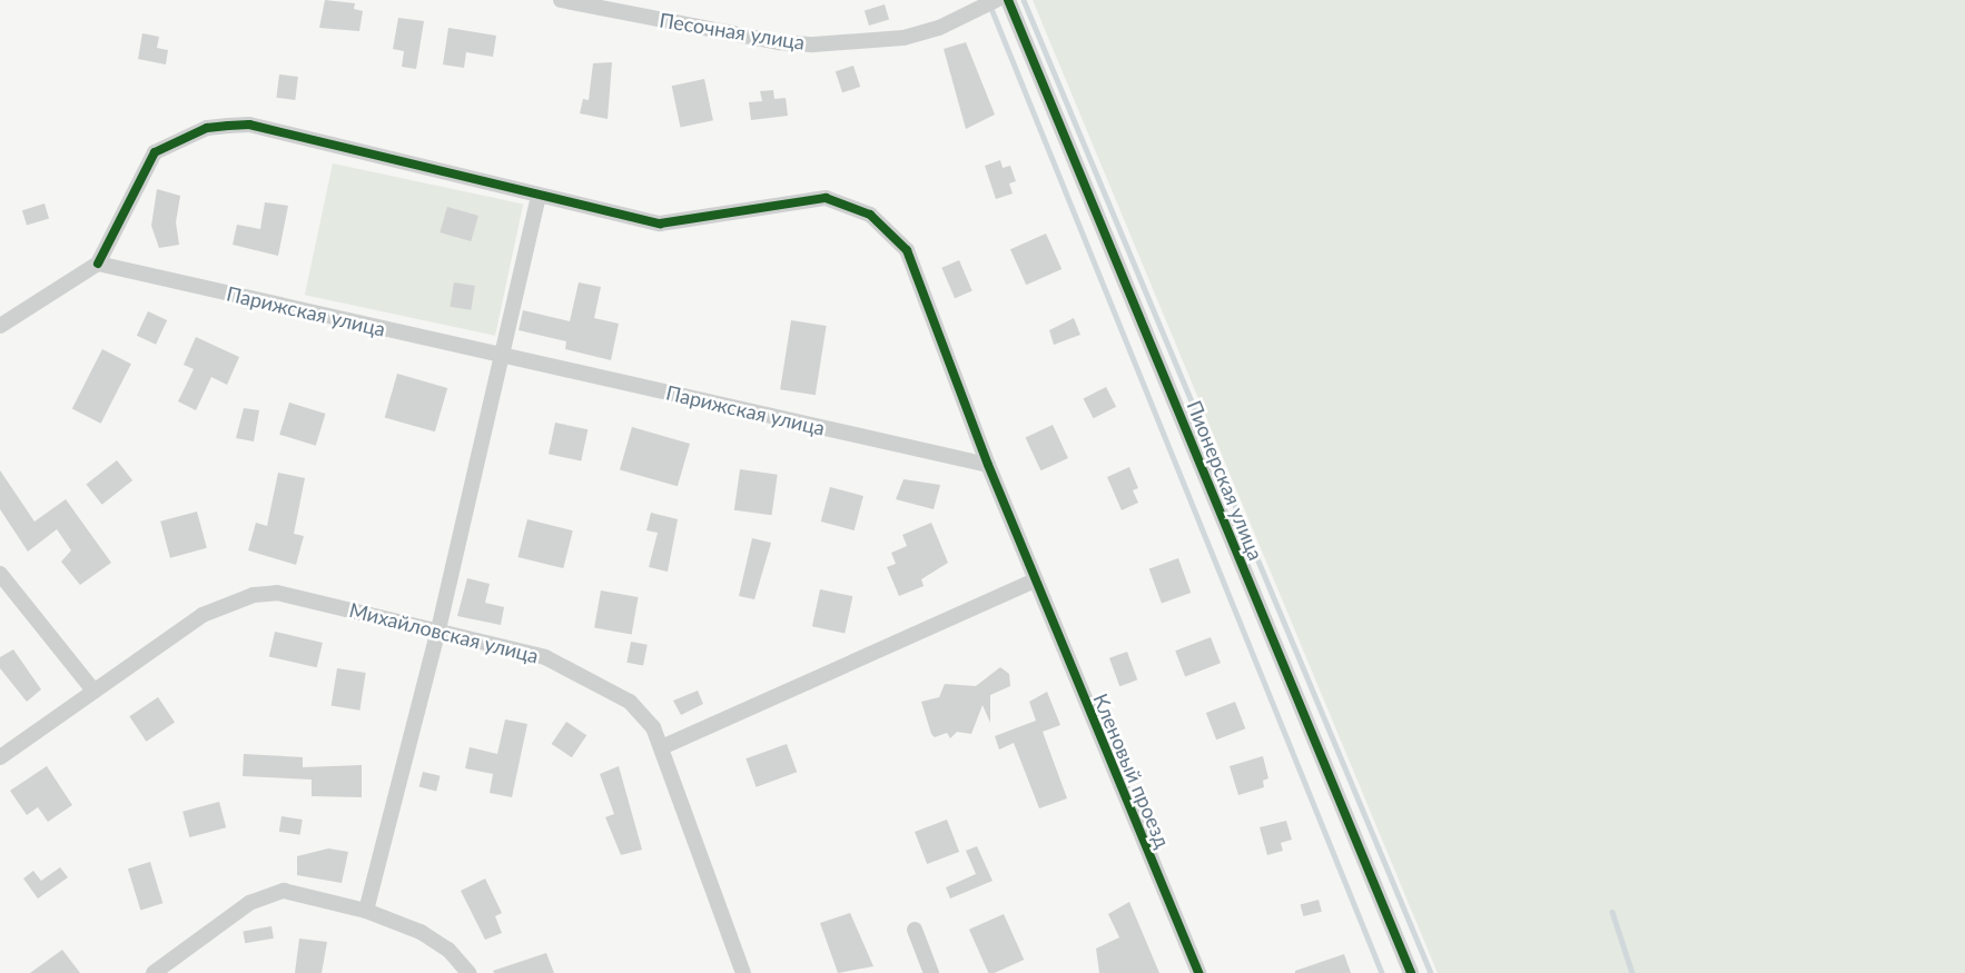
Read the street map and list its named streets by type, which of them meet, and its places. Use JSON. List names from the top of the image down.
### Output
{
  "streets": {
    "street": [
      "Песочная улица",
      "Парижская улица",
      "Пионерская улица",
      "Михайловская улица",
      "Кленовый проезд"
    ]
  }
}
